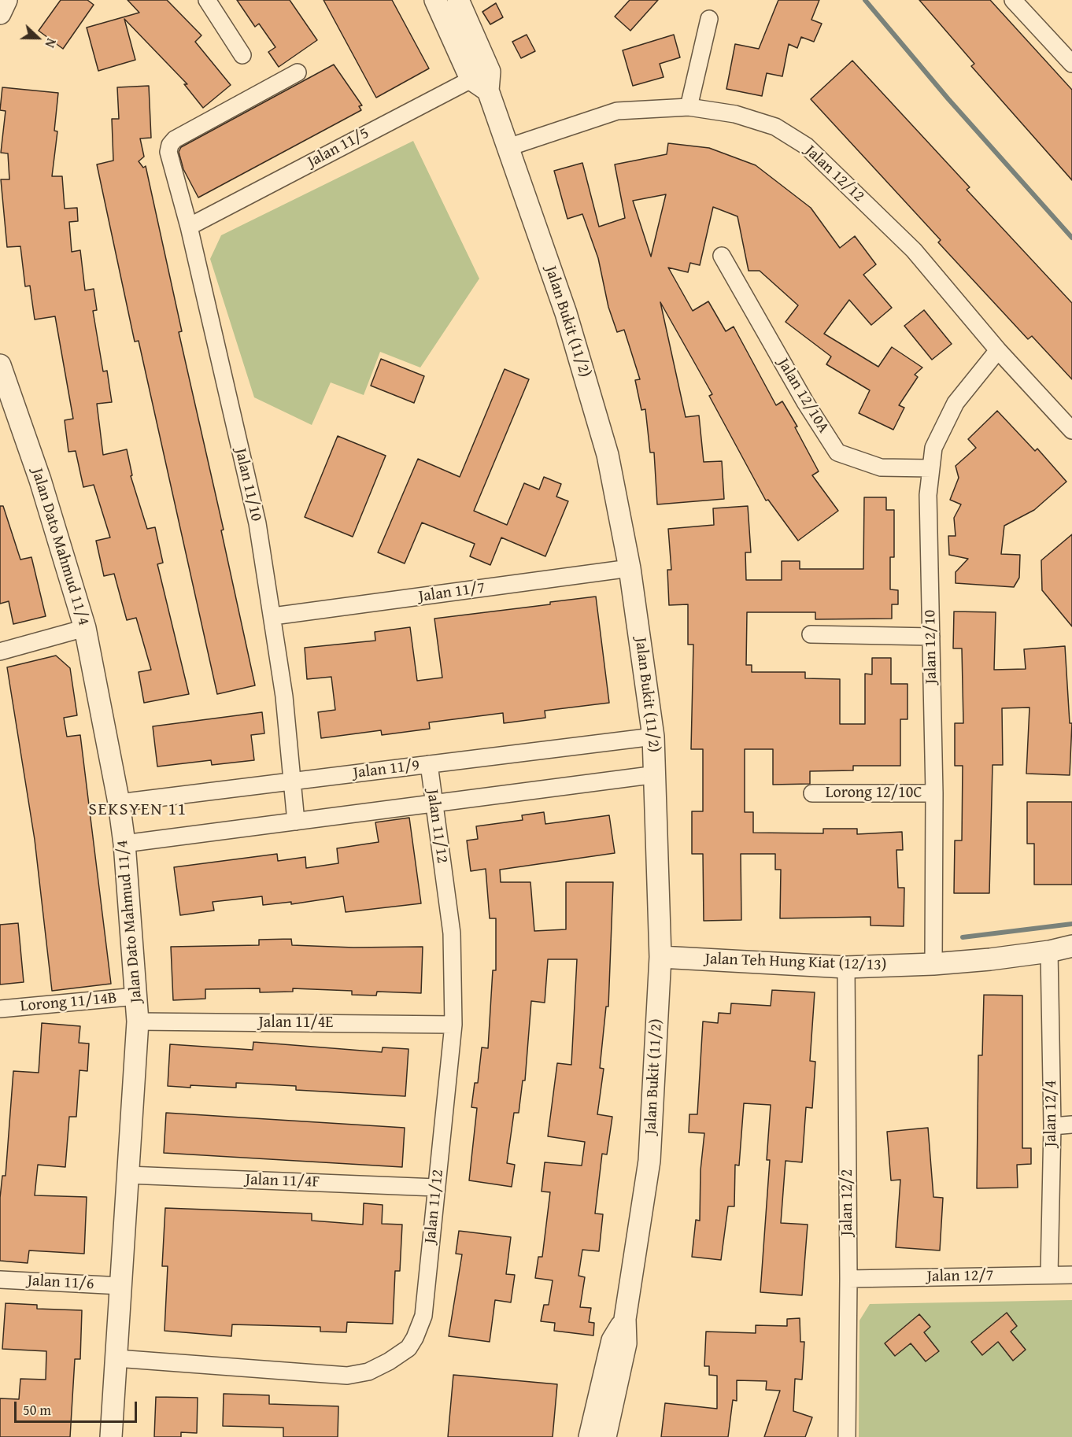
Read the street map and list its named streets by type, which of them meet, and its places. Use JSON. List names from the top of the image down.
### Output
{
  "streets": {
    "street": [
      "Jalan 11/5",
      "Jalan 12/12",
      "Jalan Bukit (11/2)",
      "Jalan 12/10A",
      "Jalan 11/10",
      "Jalan Dato Mahmud 11/4",
      "Jalan 11/7",
      "Jalan 12/10",
      "Jalan 11/9",
      "Lorong 12/10C",
      "Jalan 11/12",
      "Jalan Teh Hung Kiat (12/13)",
      "Lorong 11/14B",
      "Jalan 11/4E",
      "Jalan 12/4",
      "Jalan 11/4F",
      "Jalan 12/2",
      "Jalan 12/7",
      "Jalan 11/6"
    ]
  },
  "crossings": [
    ["Jalan 11/5", "Jalan Bukit (11/2)"],
    ["Jalan 11/5", "Jalan 11/10"],
    ["Jalan 12/12", "Jalan Bukit (11/2)"],
    ["Jalan 12/12", "Jalan 12/10"],
    ["Jalan Bukit (11/2)", "Jalan 11/7"],
    ["Jalan Bukit (11/2)", "Jalan 11/9"],
    ["Jalan Bukit (11/2)", "Jalan Teh Hung Kiat (12/13)"],
    ["Jalan 12/10A", "Jalan 12/10"],
    ["Jalan 11/10", "Jalan 11/7"],
    ["Jalan 11/10", "Jalan 11/9"],
    ["Jalan Dato Mahmud 11/4", "Jalan 11/9"],
    ["Jalan Dato Mahmud 11/4", "Jalan 11/12"],
    ["Jalan Dato Mahmud 11/4", "Lorong 11/14B"],
    ["Jalan Dato Mahmud 11/4", "Jalan 11/4E"],
    ["Jalan Dato Mahmud 11/4", "Jalan 11/4F"],
    ["Jalan Dato Mahmud 11/4", "Jalan 11/6"],
    ["Jalan 12/10", "Lorong 12/10C"],
    ["Jalan 12/10", "Jalan Teh Hung Kiat (12/13)"],
    ["Jalan 11/9", "Jalan 11/12"],
    ["Jalan 11/12", "Jalan 11/4E"],
    ["Jalan 11/12", "Jalan 11/4F"],
    ["Jalan Teh Hung Kiat (12/13)", "Jalan 12/4"],
    ["Jalan Teh Hung Kiat (12/13)", "Jalan 12/2"],
    ["Jalan 12/4", "Jalan 12/7"],
    ["Jalan 12/2", "Jalan 12/7"]
  ],
  "districts": ["SEKSYEN 11"],
  "scale_bar": "50 m",
  "north": "right"
}
